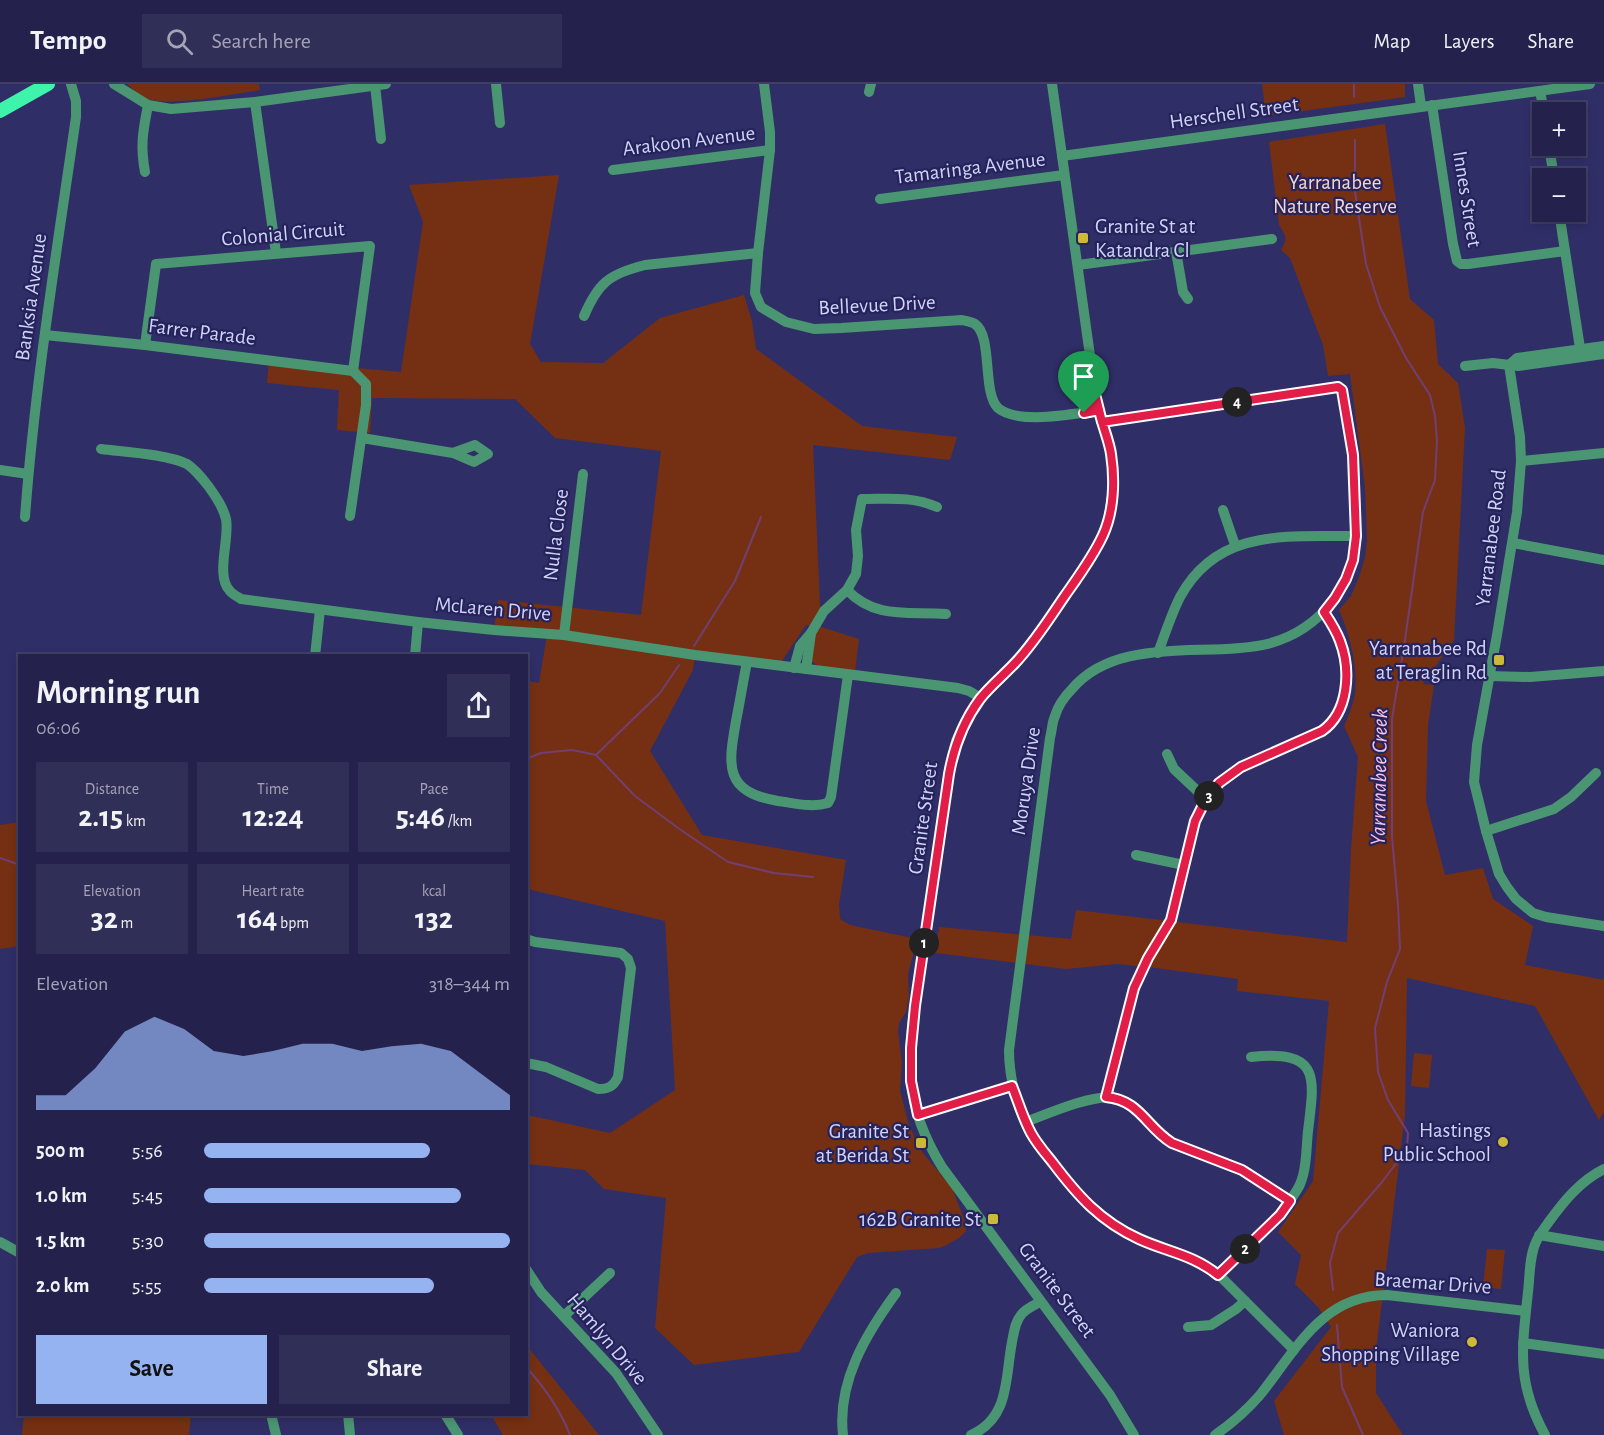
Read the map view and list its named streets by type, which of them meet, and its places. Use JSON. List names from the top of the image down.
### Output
{
  "streets": {
    "street": [
      "Herschell Street",
      "Arakoon Avenue",
      "Tamaringa Avenue",
      "Innes Street",
      "Colonial Circuit",
      "Banksia Avenue",
      "Bellevue Drive",
      "Farrer Parade",
      "Nulla Close",
      "Yarranabee Road",
      "McLaren Drive",
      "Moruya Drive",
      "Granite Street",
      "Braemar Drive",
      "Hamlyn Drive"
    ]
  },
  "crossings": [
    ["Herschell Street", "Innes Street"],
    ["Herschell Street", "Granite Street"],
    ["Arakoon Avenue", "Bellevue Drive"],
    ["Tamaringa Avenue", "Granite Street"],
    ["Colonial Circuit", "Farrer Parade"],
    ["Banksia Avenue", "Farrer Parade"],
    ["Bellevue Drive", "Moruya Drive"],
    ["Bellevue Drive", "Granite Street"],
    ["Nulla Close", "McLaren Drive"],
    ["McLaren Drive", "Granite Street"],
    ["Moruya Drive", "Granite Street"],
    ["Moruya Drive", "Braemar Drive"]
  ],
  "water": ["Yarranabee Creek"],
  "parks": ["Yarranabee Nature Reserve"],
  "places": {
    "transit": [
      "Granite St at Katandra Cl",
      "Yarranabee Rd at Teraglin Rd",
      "Granite St at Berida St",
      "162B Granite St"
    ],
    "other": ["Hastings Public School", "Waniora Shopping Village"]
  },
  "page": {
    "header": "Tempo",
    "search": "Search here",
    "nav": ["Map", "Layers", "Share"],
    "map_buttons": ["+", "−"],
    "pins": [
      "4",
      "3",
      "1",
      "2"
    ],
    "heading": ["Morning run", "06:06"],
    "stats": [
      ["Distance", "2.15 km"],
      ["Time", "12:24"],
      ["Pace", "5:46 /km"],
      ["Elevation", "32 m"],
      ["Heart rate", "164 bpm"],
      ["kcal", "132"]
    ],
    "chart": ["Elevation", "318–344 m"],
    "list": [
      {
        "name": "500 m",
        "note": "5:56"
      },
      {
        "name": "1.0 km",
        "note": "5:45"
      },
      {
        "name": "1.5 km",
        "note": "5:30"
      },
      {
        "name": "2.0 km",
        "note": "5:55"
      }
    ],
    "buttons": ["Save", "Share"]
  }
}
